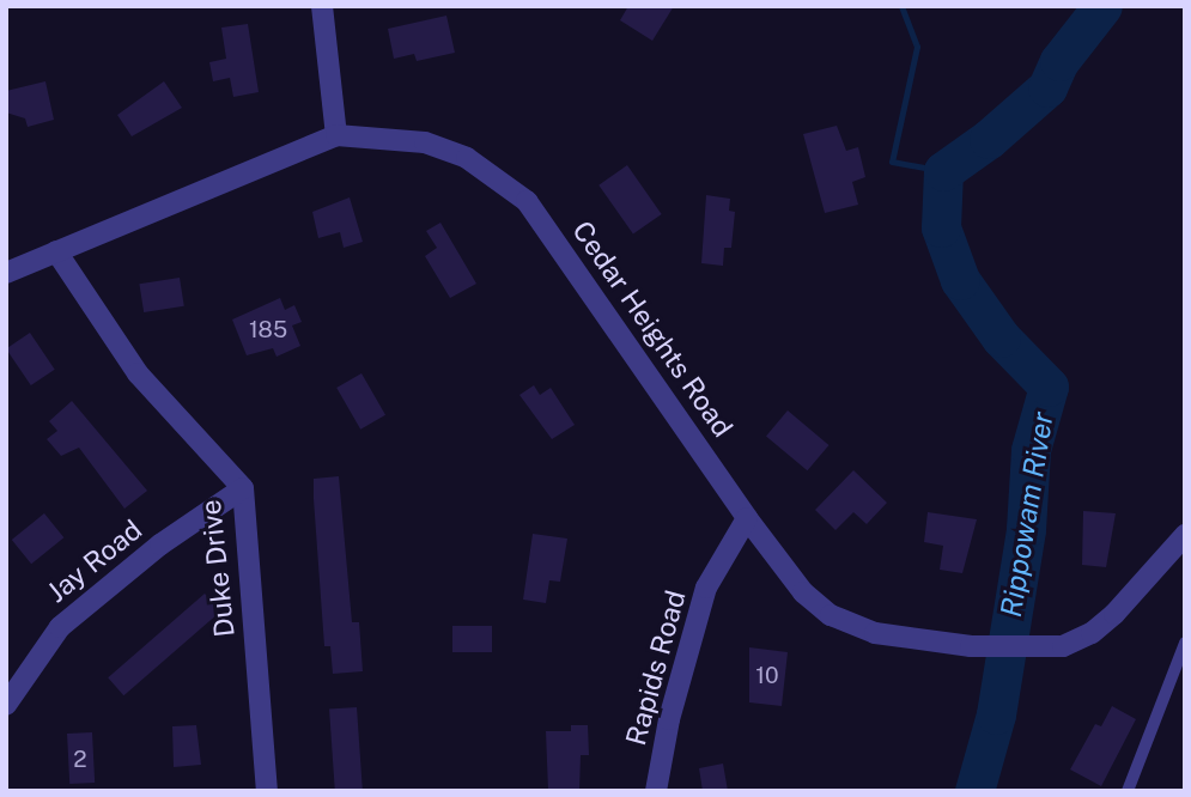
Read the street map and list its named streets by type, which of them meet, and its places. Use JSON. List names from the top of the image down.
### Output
{
  "streets": {
    "street": [
      "Cedar Heights Road",
      "Jay Road",
      "Duke Drive",
      "Rapids Road"
    ]
  },
  "crossings": [
    ["Cedar Heights Road", "Duke Drive"],
    ["Cedar Heights Road", "Rapids Road"],
    ["Jay Road", "Duke Drive"]
  ],
  "water": ["Rippowam River"],
  "house_numbers": ["185", "10", "2"]
}
